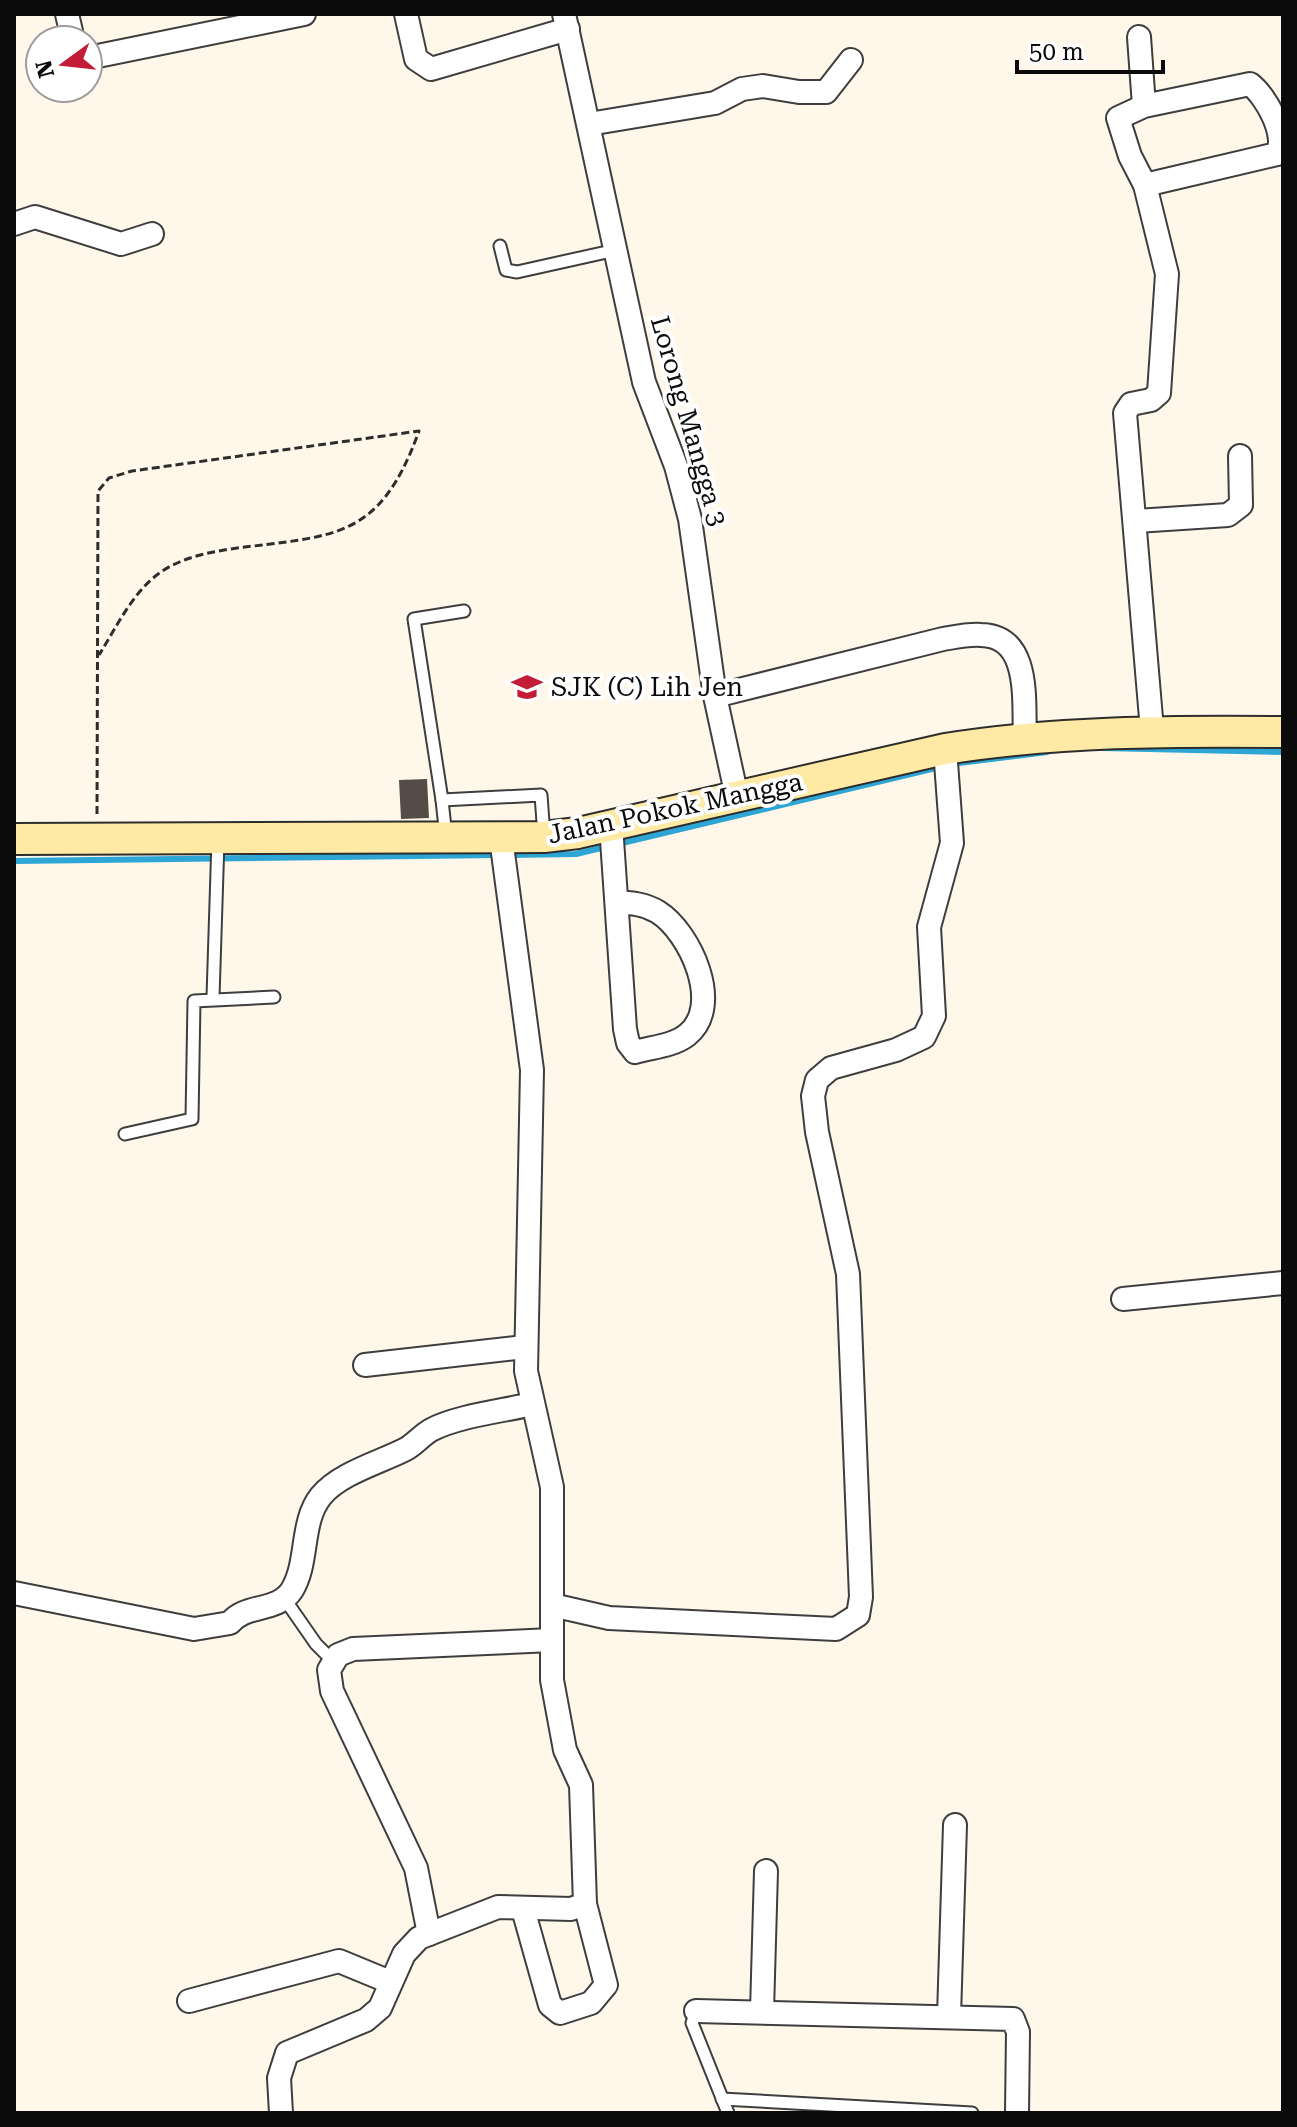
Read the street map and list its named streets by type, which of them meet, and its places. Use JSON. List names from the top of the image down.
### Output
{
  "streets": {
    "main road": ["Jalan Pokok Mangga"],
    "street": ["Lorong Mangga 3"]
  },
  "crossings": [
    ["Lorong Mangga 3", "Jalan Pokok Mangga"]
  ],
  "places": {
    "school or university": ["SJK (C) Lih Jen"]
  },
  "scale_bar": "50 m",
  "north": "left"
}
